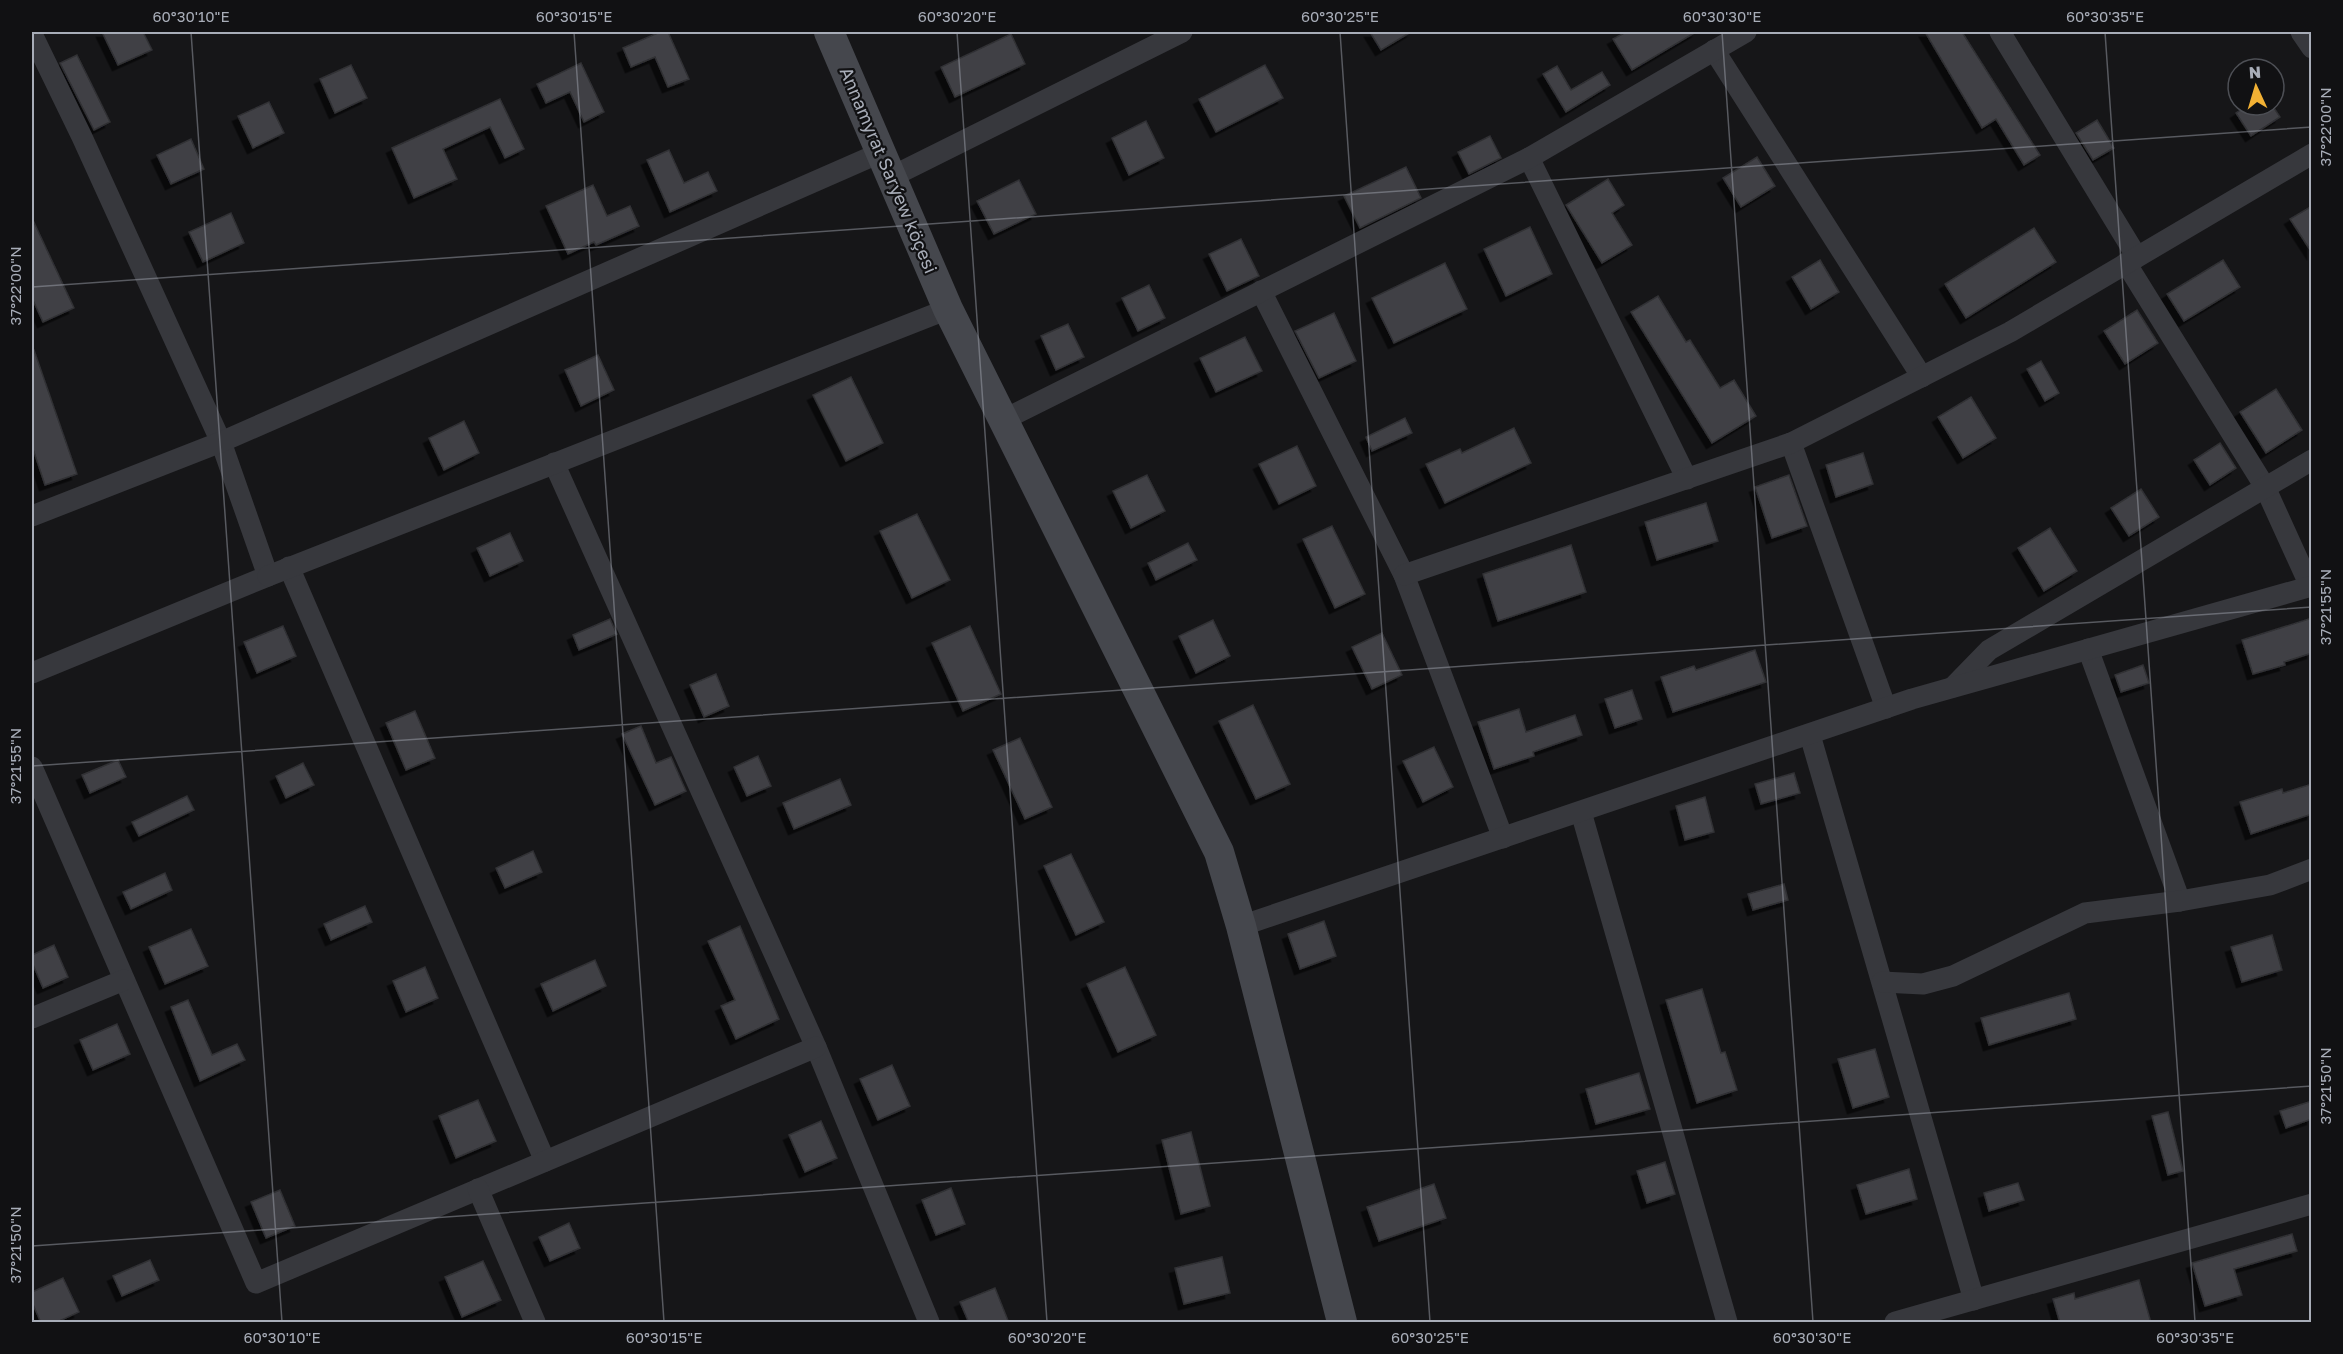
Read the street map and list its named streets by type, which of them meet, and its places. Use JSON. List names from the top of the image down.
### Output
{
  "streets": {
    "street": ["Annamyrat Sarýew köçesi"]
  },
  "north": "top",
  "coordinates": [
    "60°30'10\"E",
    "60°30'15\"E",
    "60°30'20\"E",
    "60°30'25\"E",
    "60°30'30\"E",
    "60°30'35\"E",
    "37°22'00\"N",
    "37°21'55\"N",
    "37°21'50\"N"
  ]
}
